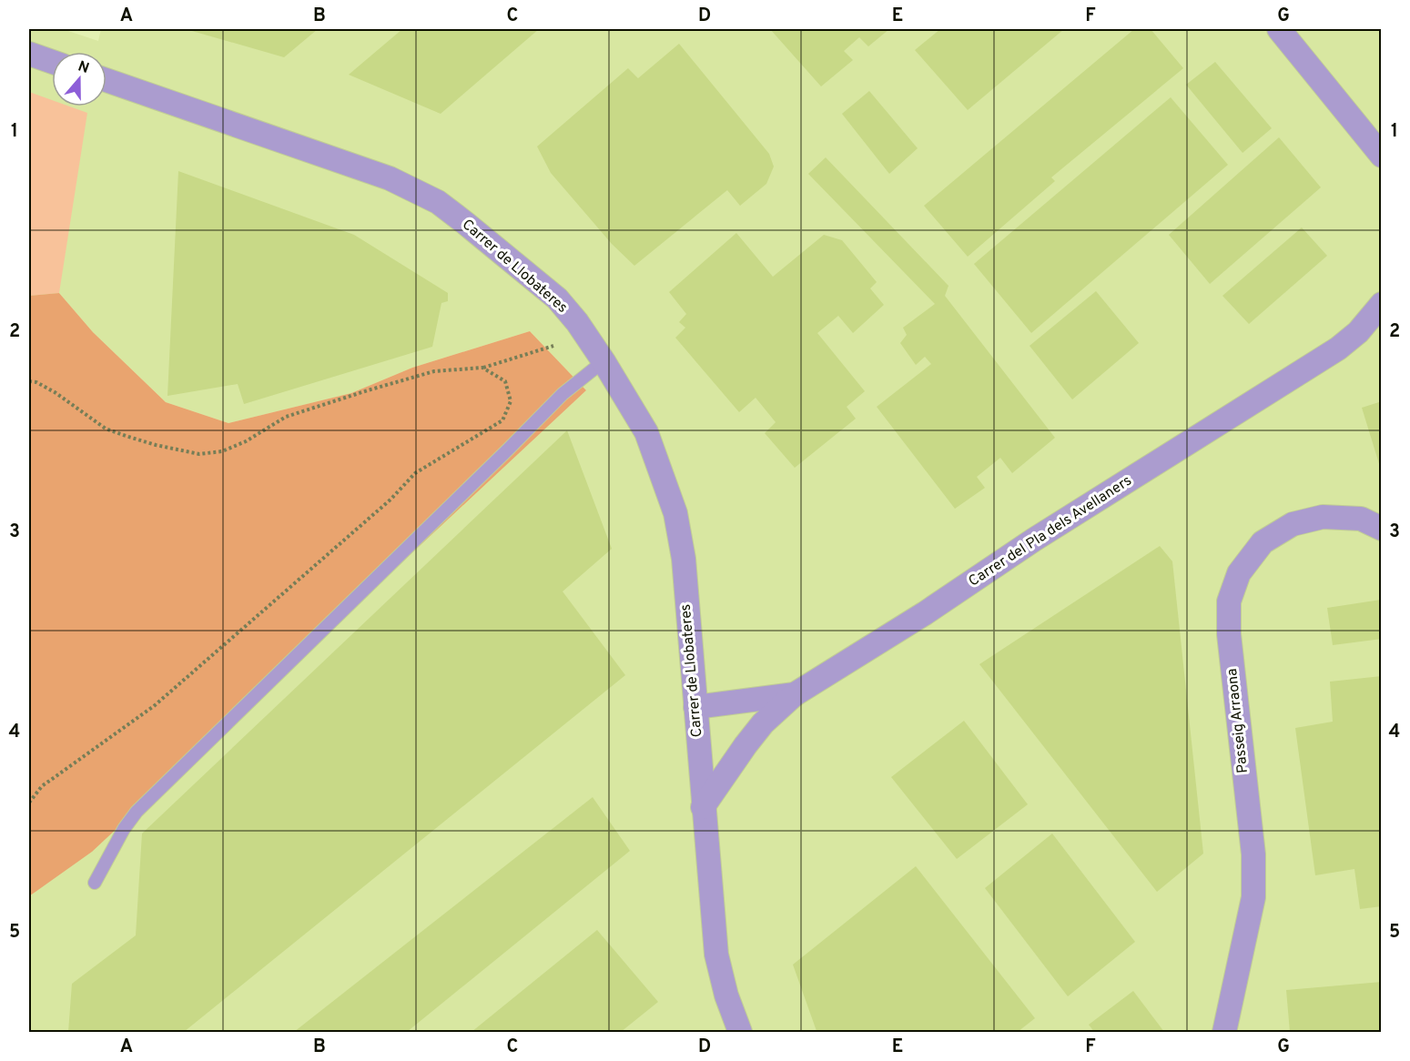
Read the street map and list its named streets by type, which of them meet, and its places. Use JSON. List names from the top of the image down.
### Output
{
  "streets": {
    "street": ["Carrer de Llobateres", "Carrer del Pla dels Avellaners", "Passeig Arraona"]
  },
  "crossings": [
    ["Carrer de Llobateres", "Carrer del Pla dels Avellaners"]
  ],
  "north": "top",
  "grid": {
    "columns": [
      "A",
      "B",
      "C",
      "D",
      "E",
      "F",
      "G"
    ],
    "rows": [
      "1",
      "2",
      "3",
      "4",
      "5"
    ]
  }
}
